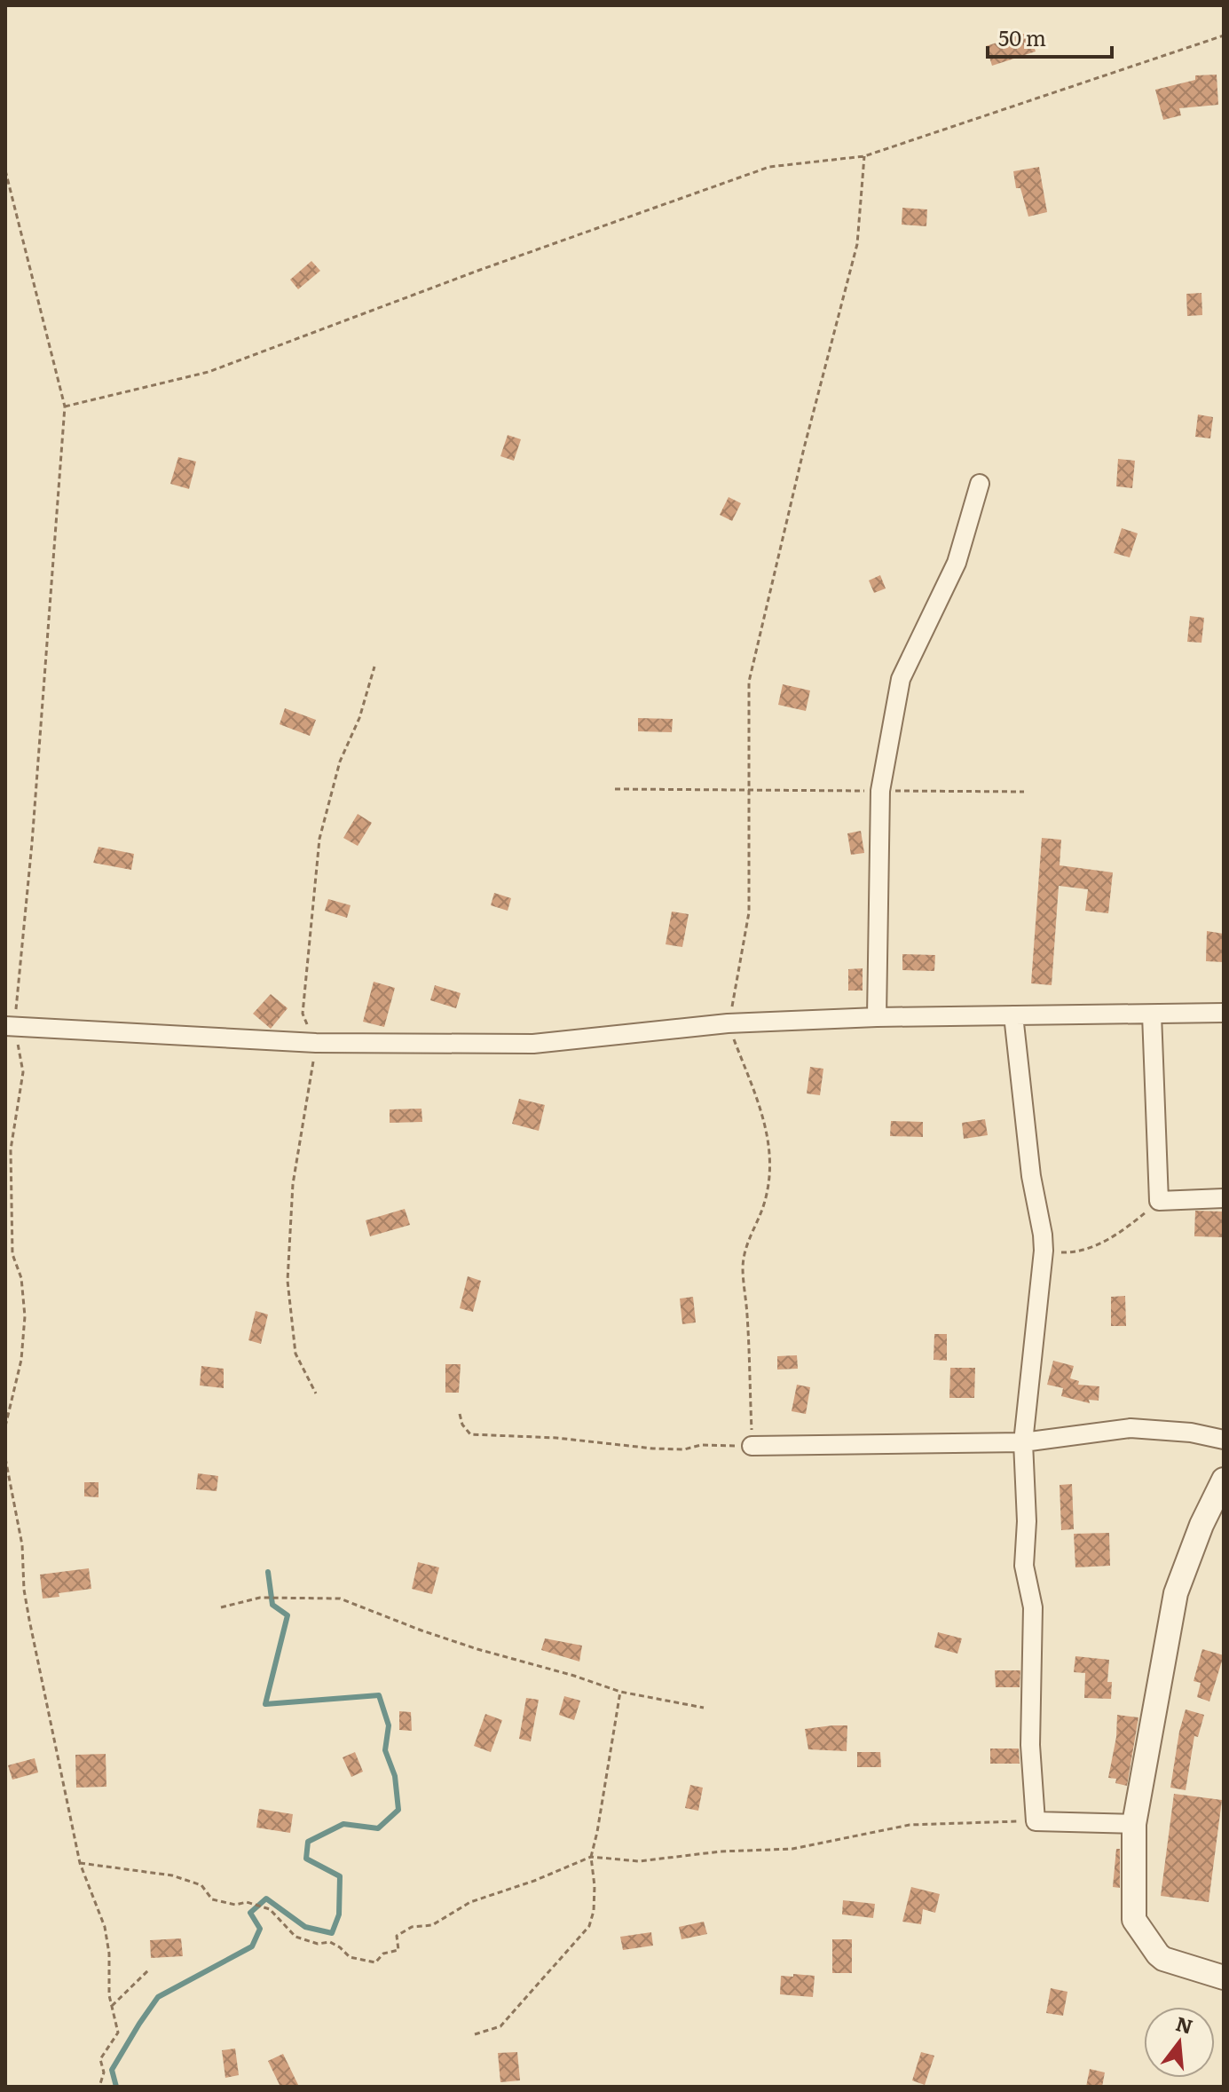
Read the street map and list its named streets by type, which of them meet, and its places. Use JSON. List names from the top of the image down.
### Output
{
  "scale_bar": "50 m",
  "north": "top"
}
